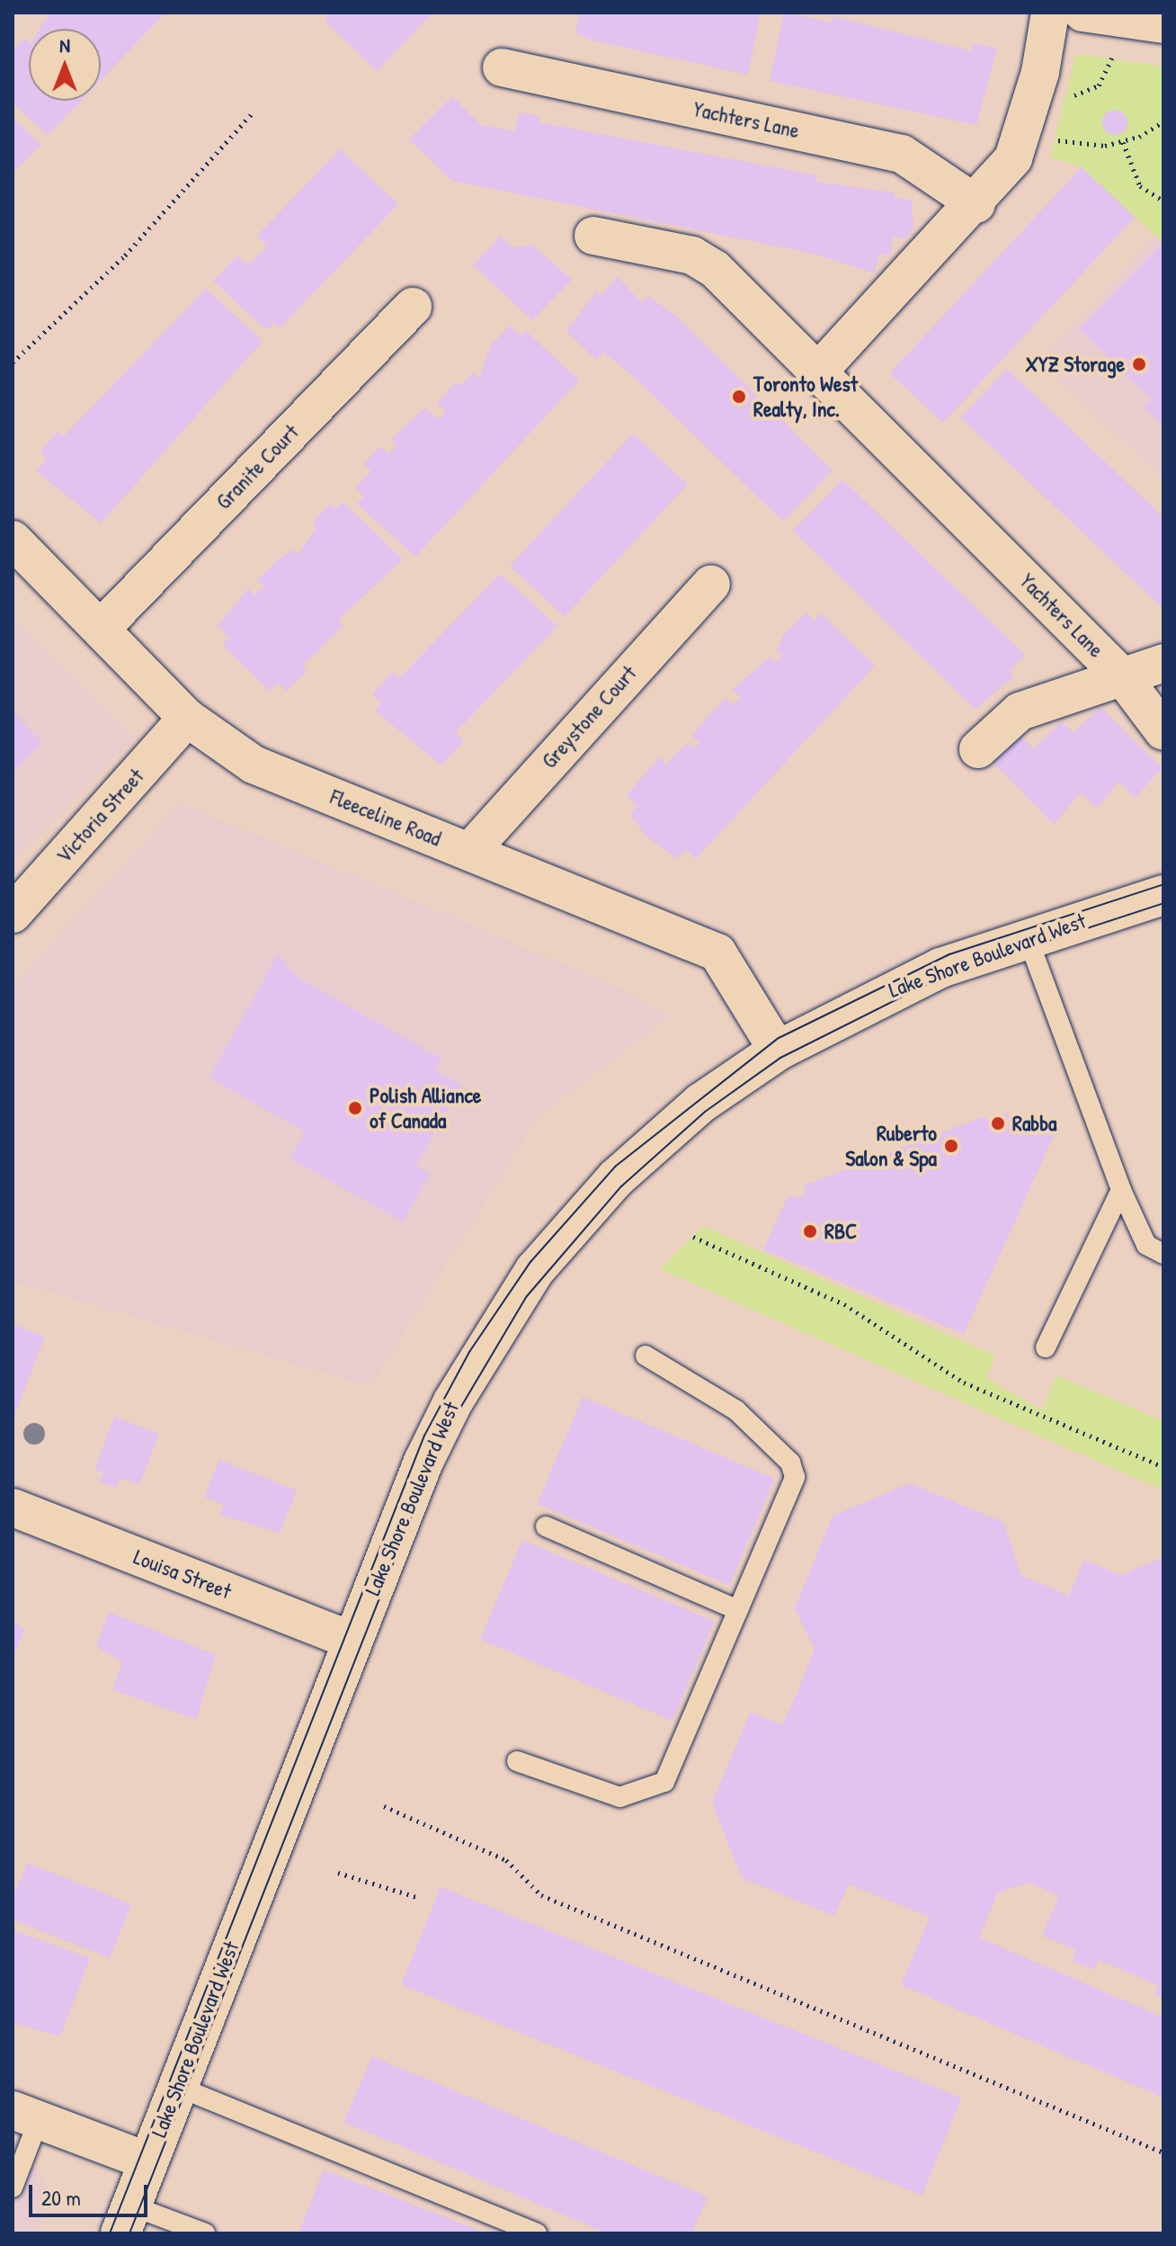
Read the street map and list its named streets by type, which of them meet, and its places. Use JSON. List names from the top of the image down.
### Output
{
  "streets": {
    "main road": ["Lake Shore Boulevard West"],
    "street": [
      "Yachters Lane",
      "Granite Court",
      "Greystone Court",
      "Victoria Street",
      "Fleeceline Road",
      "Louisa Street"
    ]
  },
  "crossings": [
    ["Granite Court", "Fleeceline Road"],
    ["Greystone Court", "Fleeceline Road"],
    ["Victoria Street", "Fleeceline Road"],
    ["Fleeceline Road", "Lake Shore Boulevard West"],
    ["Lake Shore Boulevard West", "Louisa Street"]
  ],
  "places": [
    "XYZ Storage",
    "Toronto West Realty, Inc.",
    "Polish Alliance of Canada",
    "Rabba",
    "Ruberto Salon & Spa",
    "RBC"
  ],
  "scale_bar": "20 m",
  "north": "top"
}
